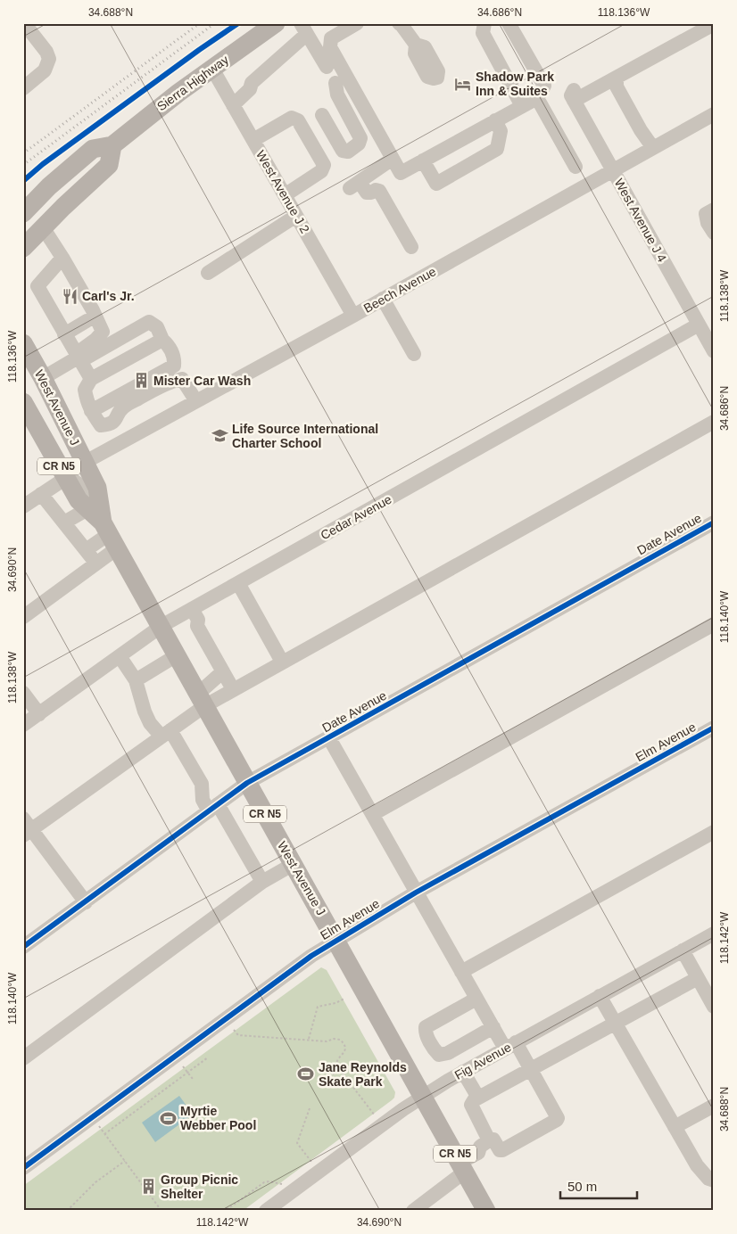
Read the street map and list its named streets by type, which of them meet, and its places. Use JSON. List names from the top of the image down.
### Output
{
  "streets": {
    "main road": ["Sierra Highway", "West Avenue J", "CR N5"],
    "street": [
      "West Avenue J 2",
      "West Avenue J 4",
      "Beech Avenue",
      "Cedar Avenue",
      "Date Avenue",
      "Elm Avenue",
      "Fig Avenue"
    ]
  },
  "crossings": [
    ["Sierra Highway", "West Avenue J 2"],
    ["West Avenue J 2", "Beech Avenue"],
    ["West Avenue J 4", "Beech Avenue"],
    ["West Avenue J 4", "Cedar Avenue"],
    ["Beech Avenue", "West Avenue J"],
    ["West Avenue J", "Cedar Avenue"],
    ["West Avenue J", "Date Avenue"],
    ["West Avenue J", "Elm Avenue"],
    ["West Avenue J", "Fig Avenue"]
  ],
  "places": {
    "hotel": ["Shadow Park Inn & Suites"],
    "restaurant": ["Carl's Jr."],
    "building": ["Mister Car Wash", "Group Picnic Shelter"],
    "school or university": ["Life Source International Charter School"],
    "sports": ["Jane Reynolds Skate Park", "Myrtie Webber Pool"]
  },
  "scale_bar": "50 m",
  "coordinates": [
    "34.688°N",
    "34.686°N",
    "118.136°W",
    "118.138°W",
    "34.690°N",
    "118.140°W",
    "118.142°W"
  ]
}
